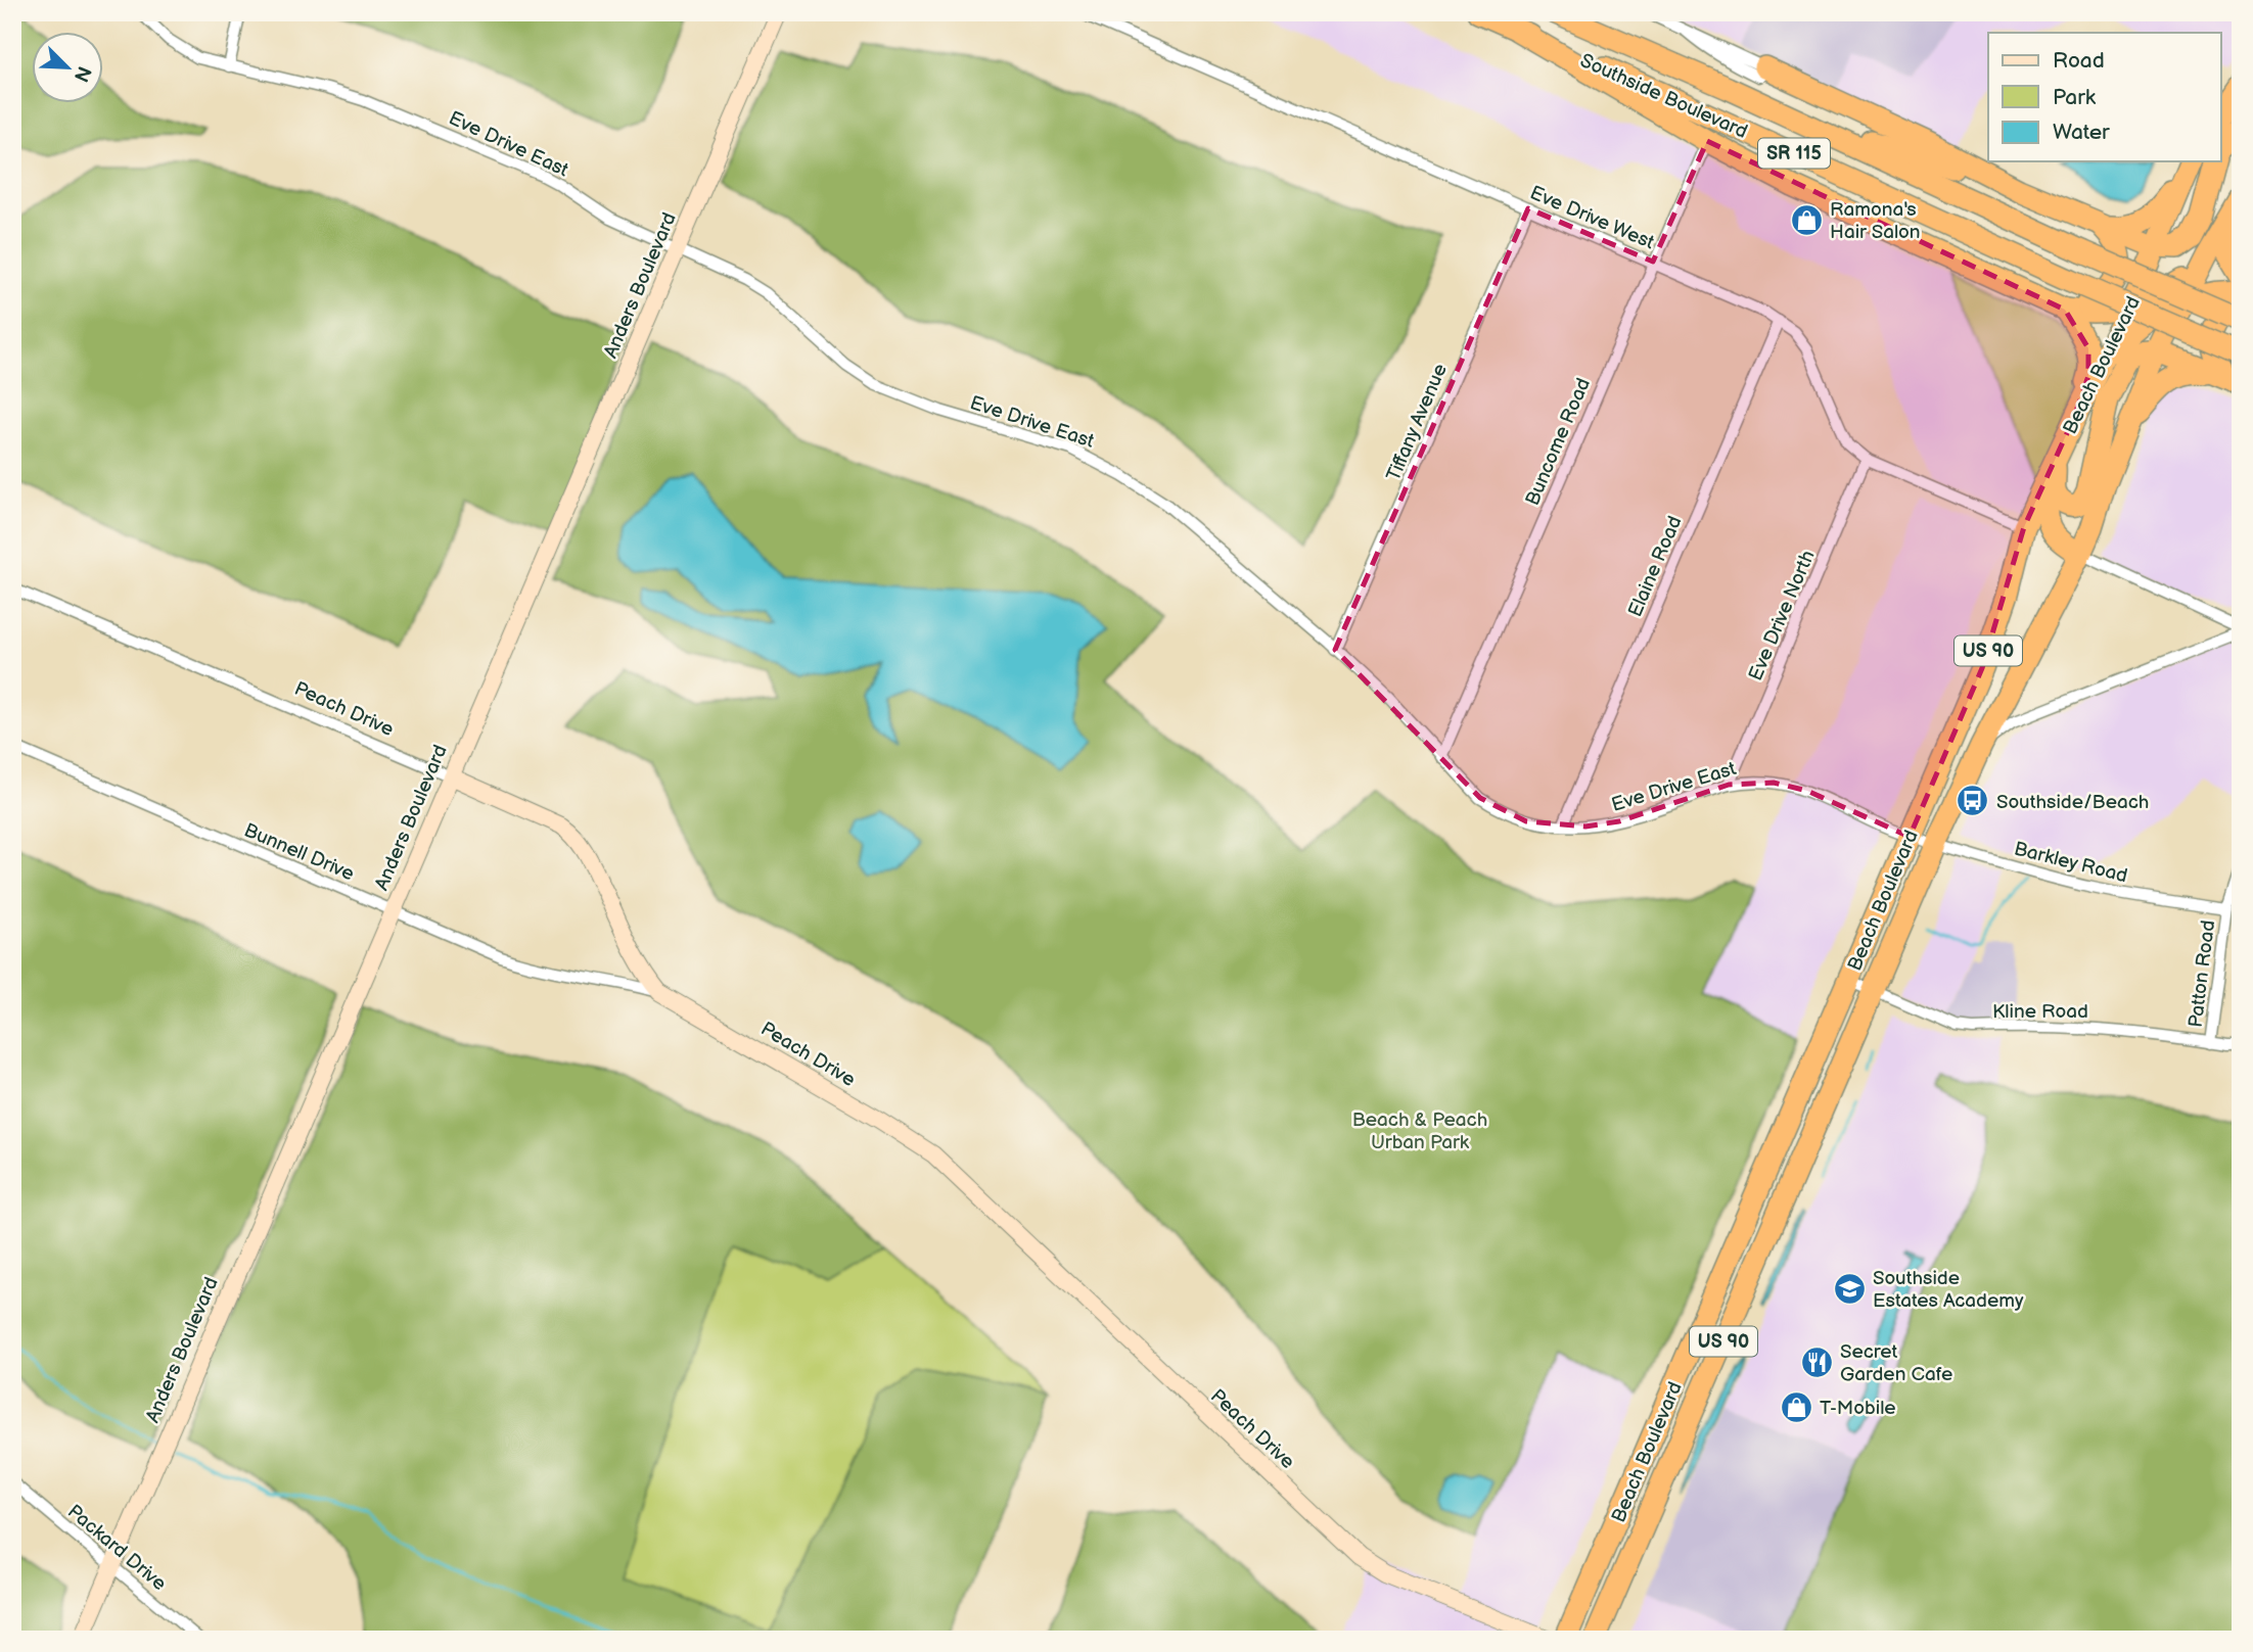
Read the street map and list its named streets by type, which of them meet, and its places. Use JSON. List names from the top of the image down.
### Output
{
  "streets": {
    "highway": [
      "Southside Boulevard",
      "SR 115",
      "Beach Boulevard",
      "US 90"
    ],
    "street": [
      "Eve Drive East",
      "Eve Drive West",
      "Anders Boulevard",
      "Tiffany Avenue",
      "Buncome Road",
      "Elaine Road",
      "Eve Drive North",
      "Peach Drive",
      "Bunnell Drive",
      "Barkley Road",
      "Patton Road",
      "Kline Road",
      "Packard Drive"
    ]
  },
  "crossings": [
    ["Eve Drive East", "Anders Boulevard"],
    ["Eve Drive East", "Beach Boulevard"],
    ["Eve Drive East", "Tiffany Avenue"],
    ["Eve Drive East", "Buncome Road"],
    ["Eve Drive East", "Elaine Road"],
    ["Eve Drive East", "Eve Drive North"],
    ["Eve Drive East", "Barkley Road"],
    ["Eve Drive West", "Beach Boulevard"],
    ["Eve Drive West", "Tiffany Avenue"],
    ["Eve Drive West", "Buncome Road"],
    ["Eve Drive West", "Elaine Road"],
    ["Eve Drive West", "Eve Drive North"],
    ["Anders Boulevard", "Peach Drive"],
    ["Anders Boulevard", "Bunnell Drive"],
    ["Anders Boulevard", "Packard Drive"],
    ["Beach Boulevard", "Barkley Road"],
    ["Beach Boulevard", "Kline Road"],
    ["US 90", "Barkley Road"],
    ["US 90", "Kline Road"],
    ["Peach Drive", "Bunnell Drive"],
    ["Barkley Road", "Patton Road"],
    ["Patton Road", "Kline Road"]
  ],
  "parks": ["Beach & Peach Urban Park"],
  "places": {
    "shop": ["Ramona's Hair Salon", "T-Mobile"],
    "bus stop": ["Southside/Beach"],
    "school or university": ["Southside Estates Academy"],
    "restaurant": ["Secret Garden Cafe"]
  },
  "legend": ["Road", "Park", "Water"],
  "north": "bottom right"
}
